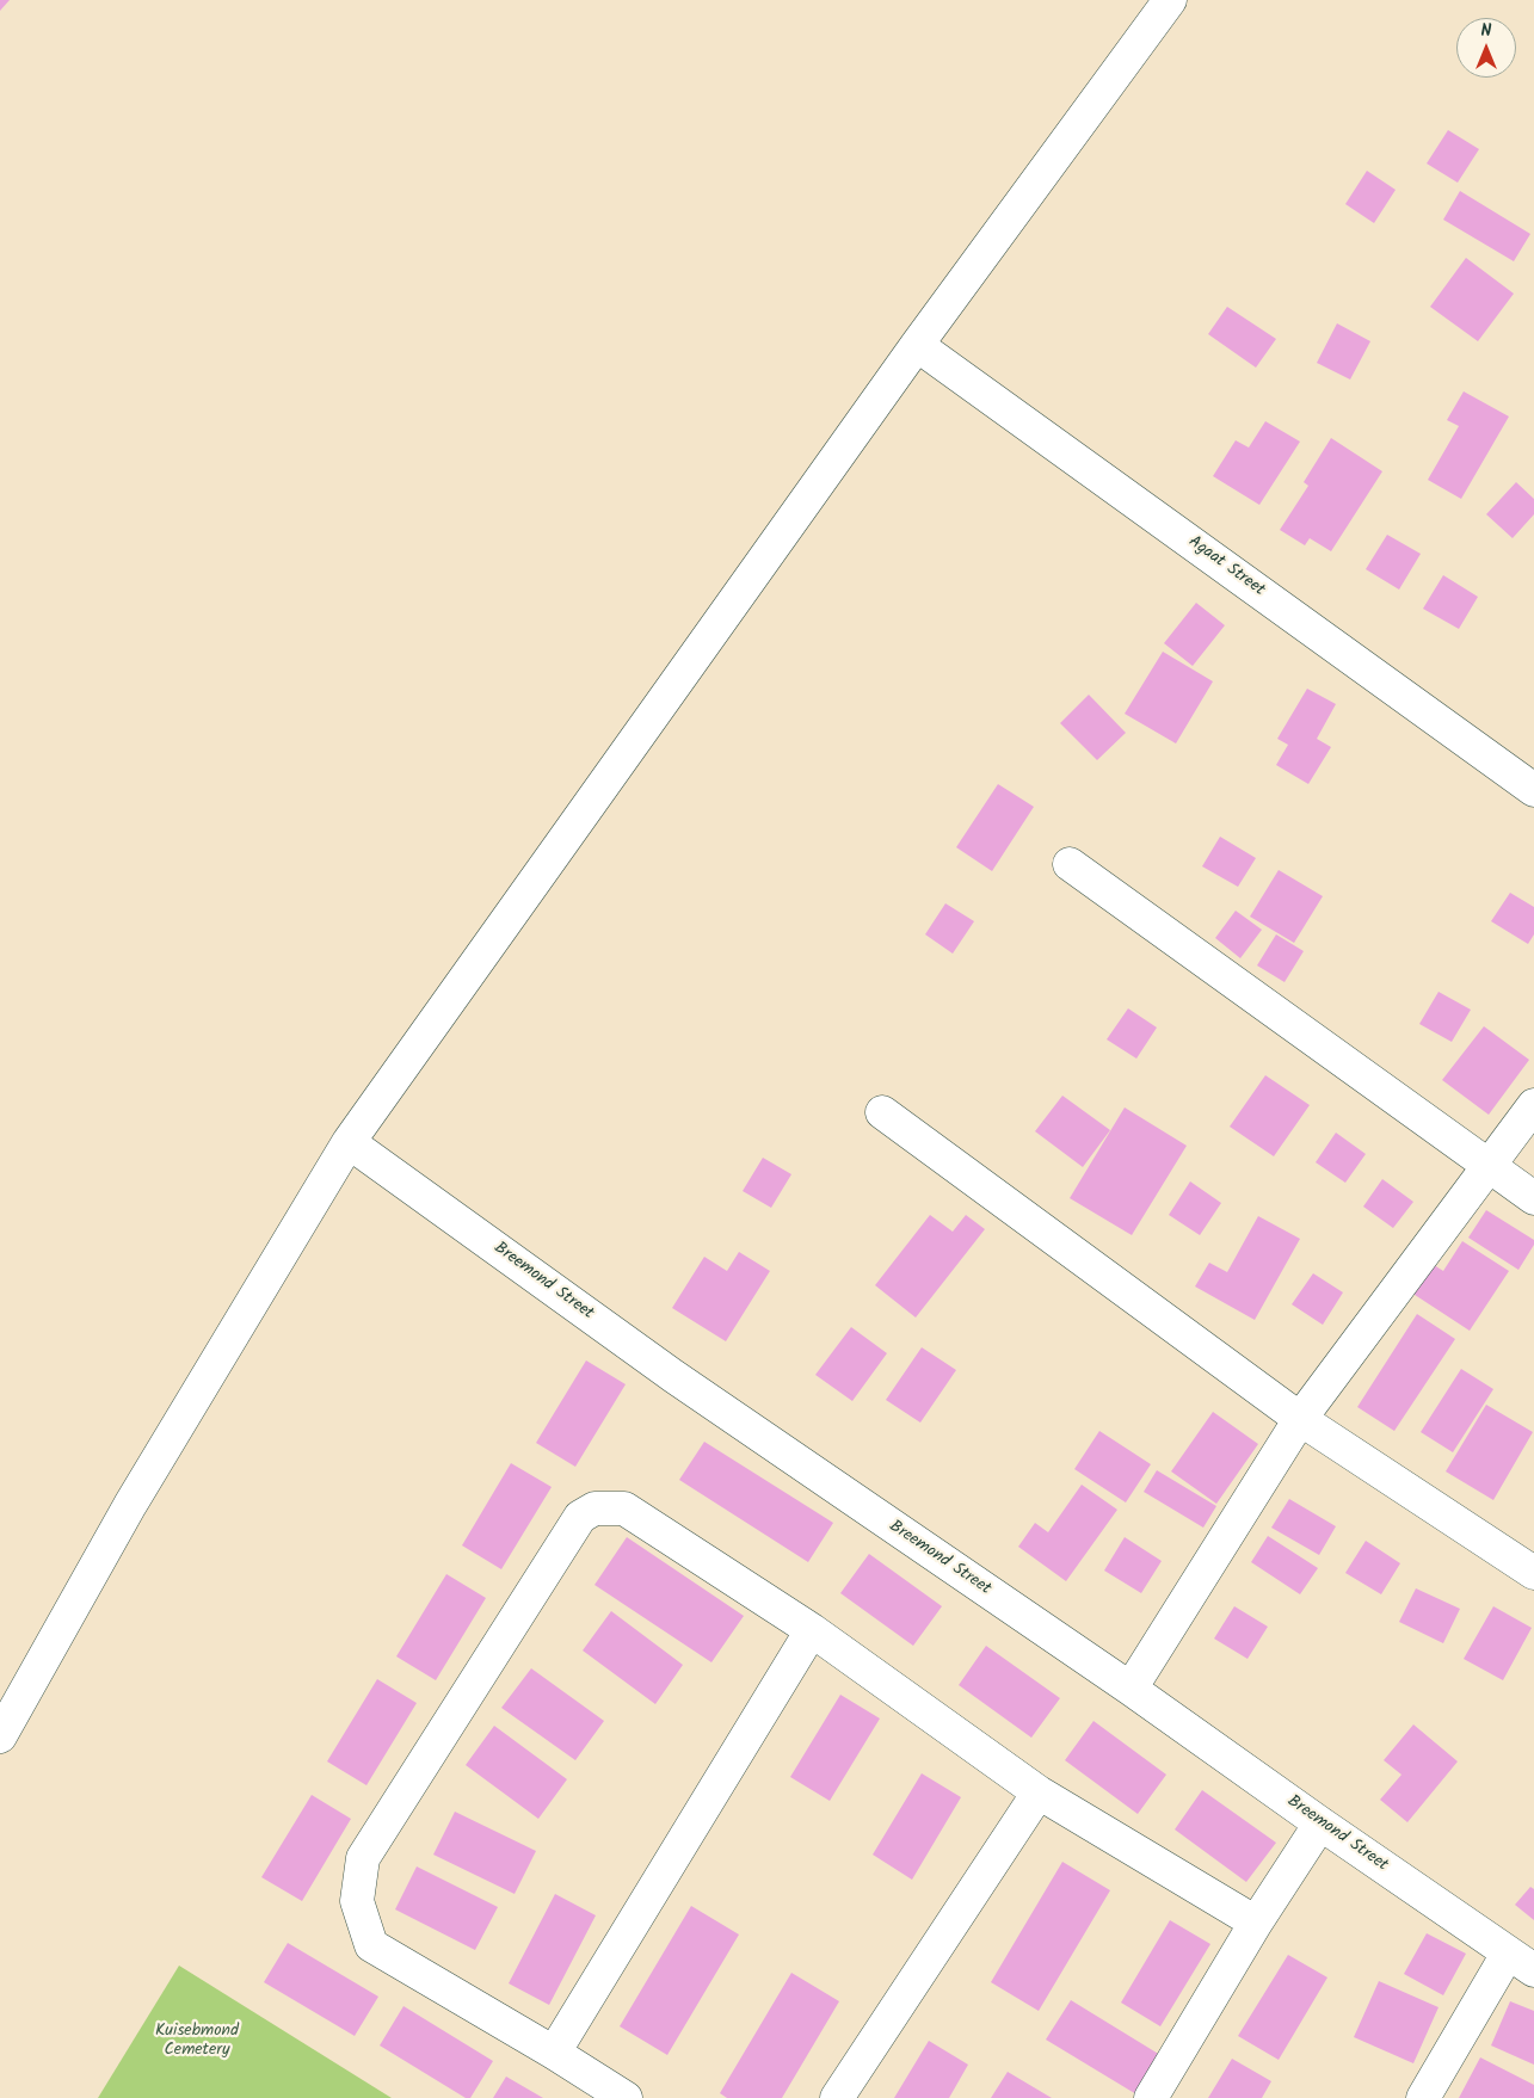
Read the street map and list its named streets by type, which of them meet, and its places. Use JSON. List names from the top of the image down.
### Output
{
  "streets": {
    "street": ["Agaat Street", "Breemond Street"]
  },
  "parks": ["Kuisebmond Cemetery"],
  "north": "top"
}
